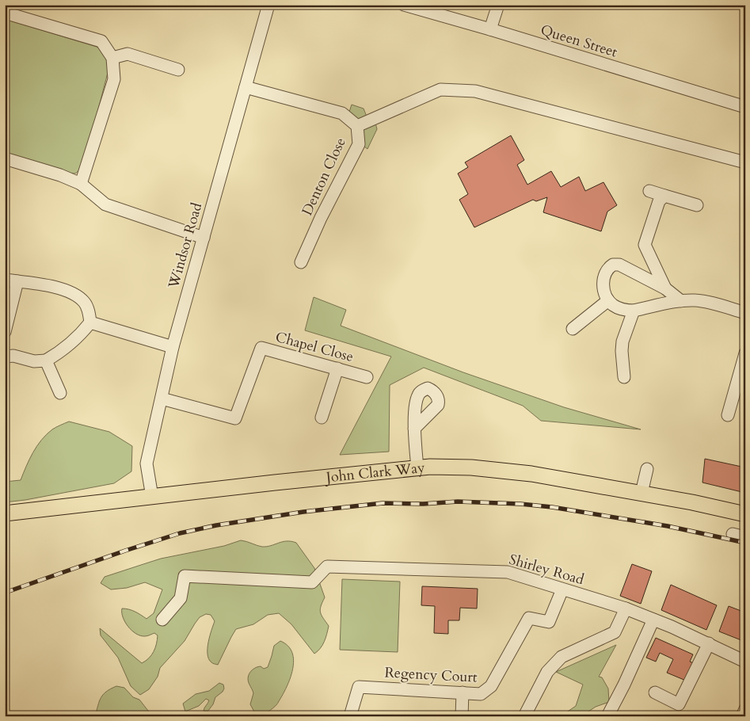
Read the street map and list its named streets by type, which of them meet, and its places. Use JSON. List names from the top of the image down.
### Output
{
  "streets": {
    "main road": ["John Clark Way"],
    "street": [
      "Queen Street",
      "Denton Close",
      "Windsor Road",
      "Chapel Close",
      "Shirley Road",
      "Regency Court"
    ]
  },
  "crossings": [
    ["Denton Close", "Windsor Road"],
    ["Windsor Road", "Chapel Close"],
    ["Windsor Road", "John Clark Way"],
    ["Shirley Road", "Regency Court"]
  ]
}
